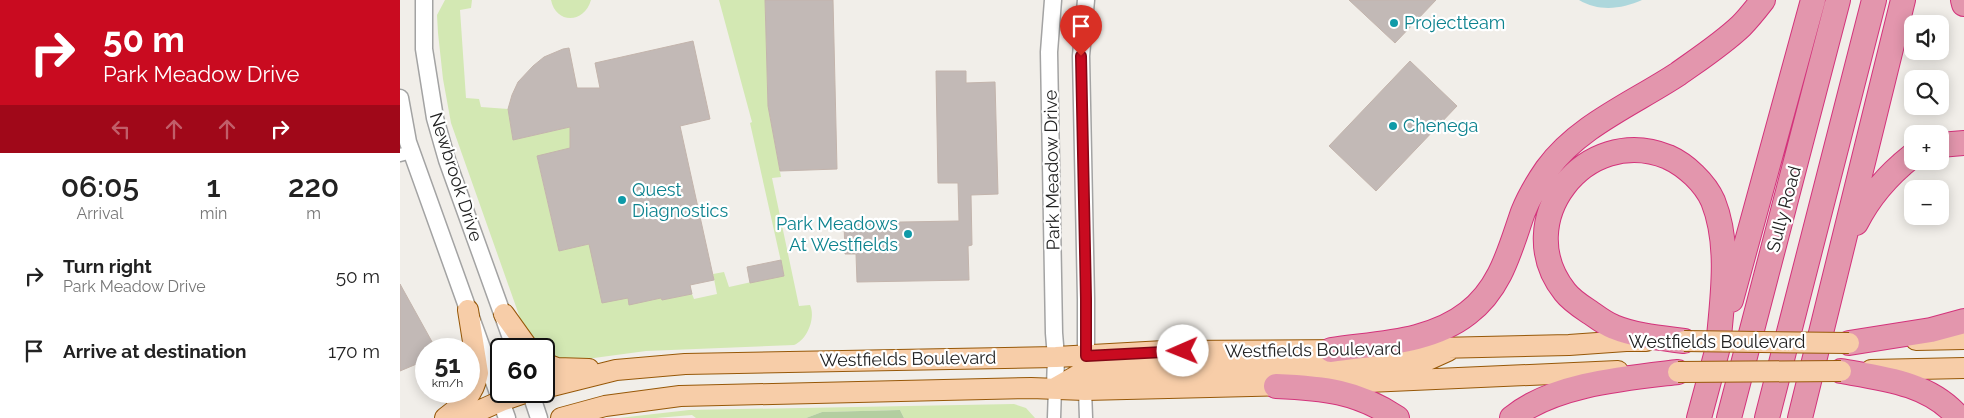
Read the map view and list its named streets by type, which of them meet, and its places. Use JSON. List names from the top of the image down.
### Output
{
  "streets": {
    "highway": ["Sully Road"],
    "main road": ["Westfields Boulevard"],
    "street": ["Park Meadow Drive", "Newbrook Drive"]
  },
  "crossings": [
    ["Park Meadow Drive", "Westfields Boulevard"]
  ],
  "places": [
    "Projectteam",
    "Chenega",
    "Quest Diagnostics",
    "Park Meadows At Westfields"
  ],
  "page": {
    "turn": ["50 m", "Park Meadow Drive"],
    "map_buttons": ["+", "−"],
    "eta": [
      "06:05",
      "Arrival",
      "1",
      "min",
      "220",
      "m"
    ],
    "list": [
      {
        "name": "Turn right",
        "note": "Park Meadow Drive",
        "value": "50 m"
      },
      {
        "name": "Arrive at destination",
        "value": "170 m"
      }
    ],
    "speed": "51 km/h",
    "limit": "60"
  }
}
